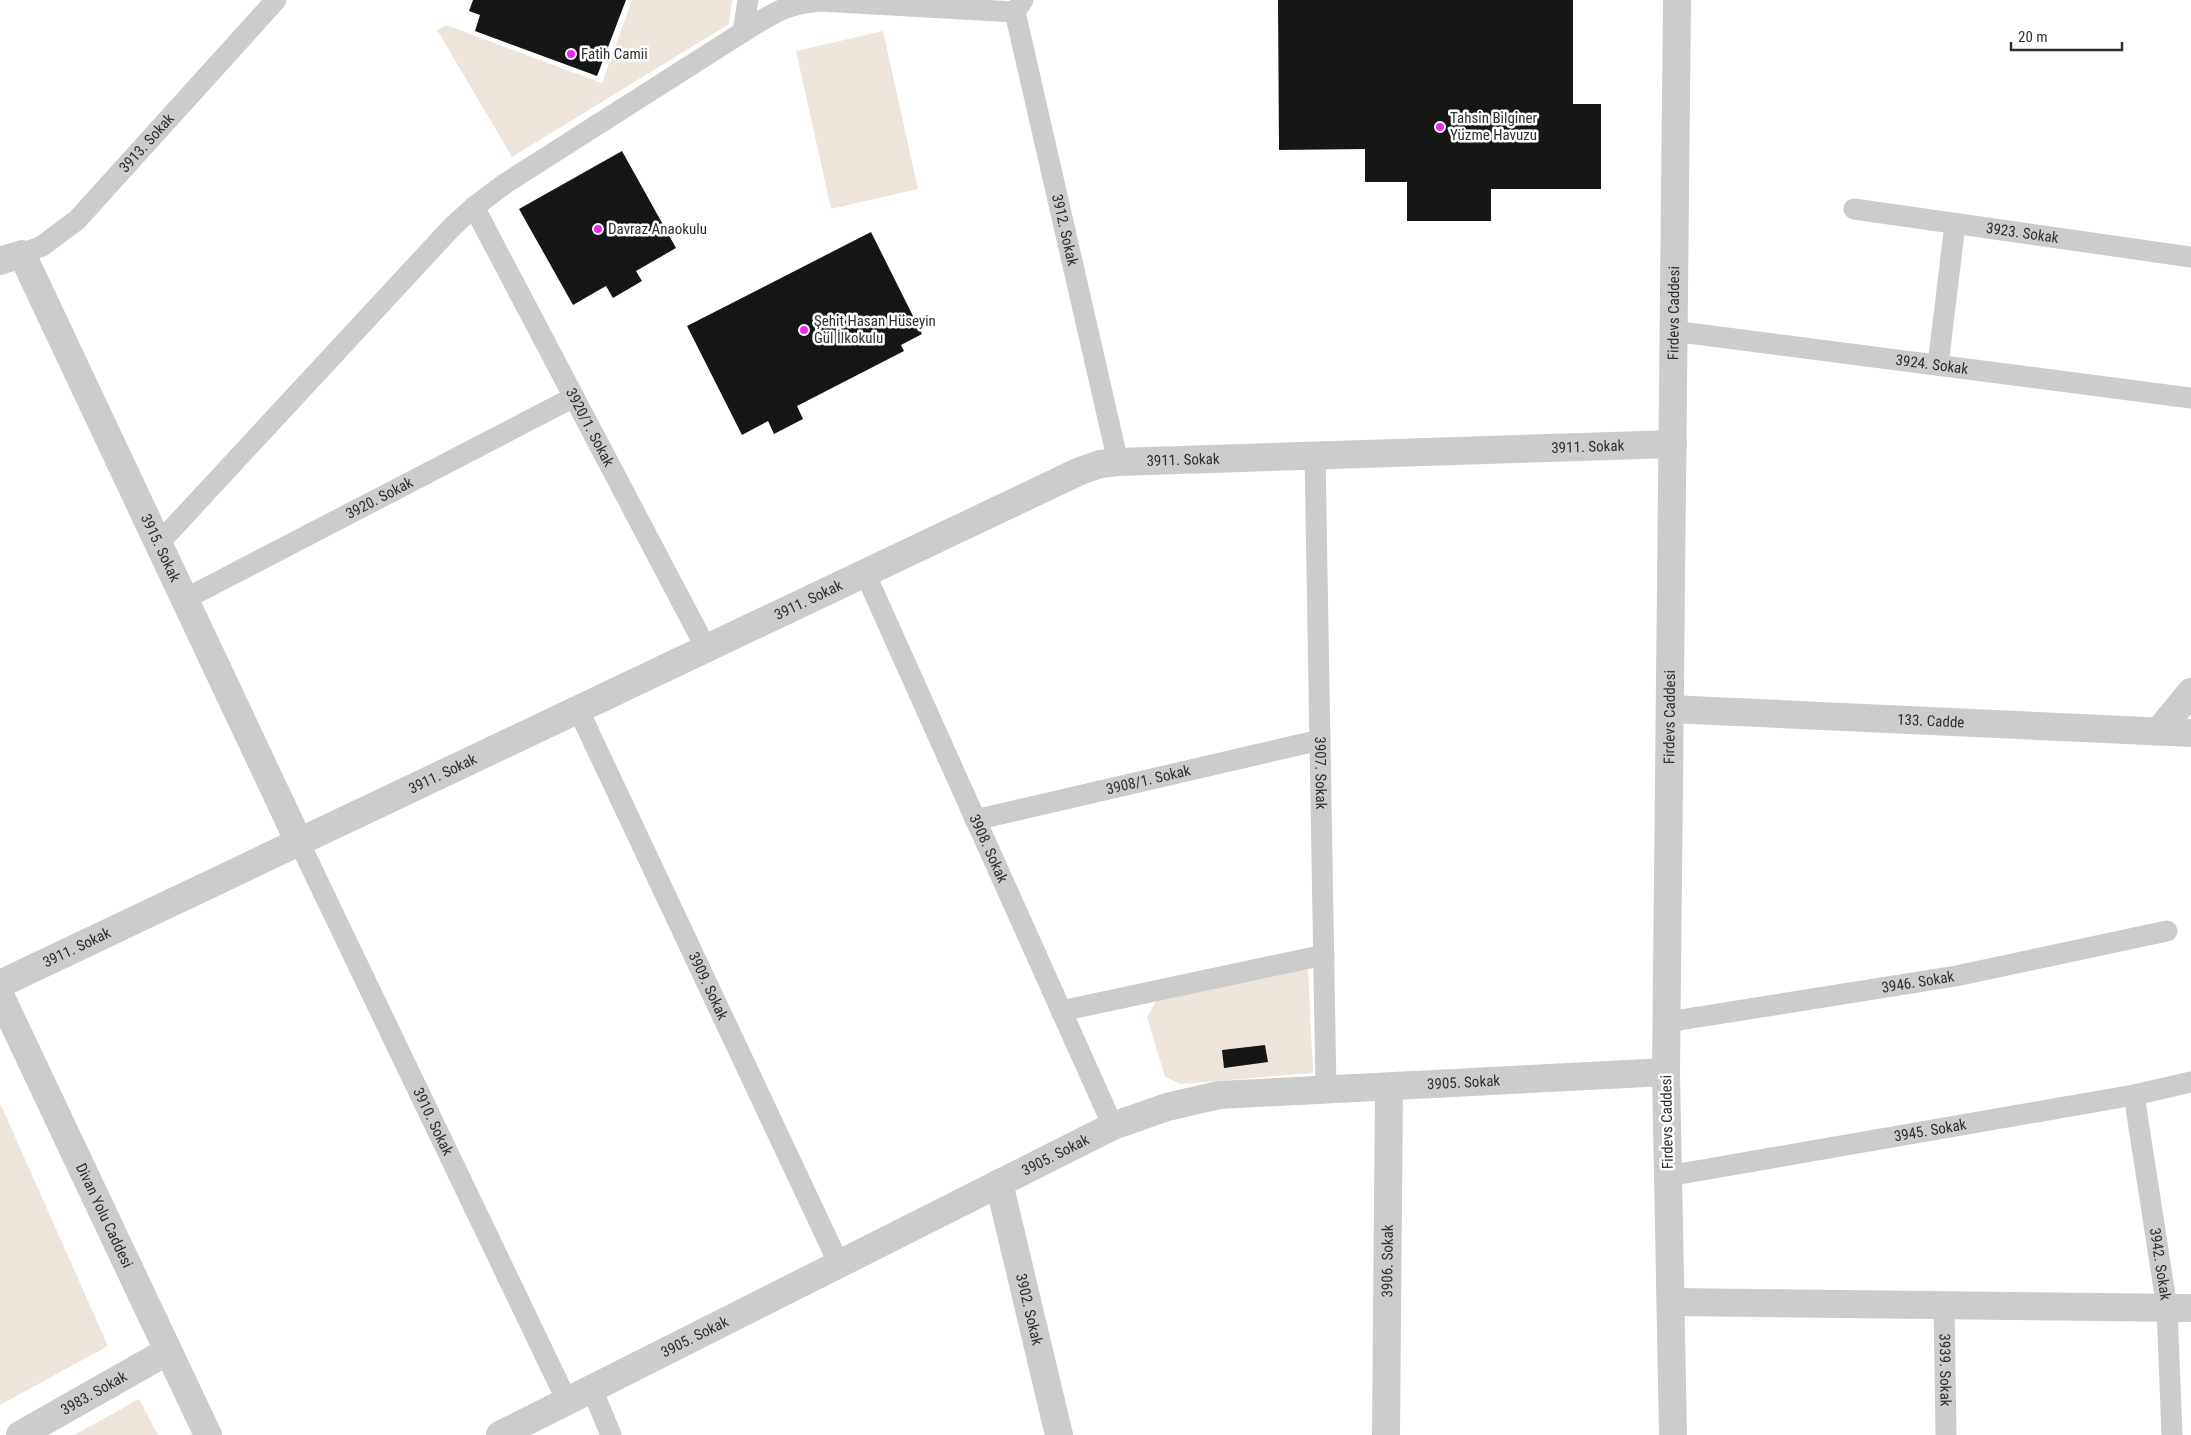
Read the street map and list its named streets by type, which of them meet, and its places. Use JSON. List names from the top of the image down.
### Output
{
  "streets": {
    "street": [
      "Firdevs Caddesi",
      "3911. Sokak",
      "3915. Sokak",
      "133. Cadde",
      "3905. Sokak",
      "Divan Yolu Caddesi",
      "3906. Sokak",
      "3902. Sokak",
      "3983. Sokak"
    ],
    "lane": [
      "3913. Sokak",
      "3912. Sokak",
      "3923. Sokak",
      "3924. Sokak",
      "3920/1. Sokak",
      "3920. Sokak",
      "3907. Sokak",
      "3908/1. Sokak",
      "3908. Sokak",
      "3946. Sokak",
      "3909. Sokak",
      "3910. Sokak",
      "3945. Sokak",
      "3942. Sokak",
      "3939. Sokak"
    ]
  },
  "crossings": [
    ["3913. Sokak", "3915. Sokak"],
    ["3912. Sokak", "3911. Sokak"],
    ["Firdevs Caddesi", "3924. Sokak"],
    ["Firdevs Caddesi", "3911. Sokak"],
    ["Firdevs Caddesi", "133. Cadde"],
    ["Firdevs Caddesi", "3946. Sokak"],
    ["Firdevs Caddesi", "3905. Sokak"],
    ["Firdevs Caddesi", "3945. Sokak"],
    ["3920/1. Sokak", "3911. Sokak"],
    ["3920/1. Sokak", "3920. Sokak"],
    ["3911. Sokak", "3915. Sokak"],
    ["3911. Sokak", "3907. Sokak"],
    ["3911. Sokak", "3908. Sokak"],
    ["3911. Sokak", "3909. Sokak"],
    ["3911. Sokak", "3910. Sokak"],
    ["3920. Sokak", "3915. Sokak"],
    ["3915. Sokak", "3910. Sokak"],
    ["3907. Sokak", "3908/1. Sokak"],
    ["3907. Sokak", "3905. Sokak"],
    ["3908/1. Sokak", "3908. Sokak"],
    ["3908. Sokak", "3905. Sokak"],
    ["3909. Sokak", "3905. Sokak"],
    ["3905. Sokak", "3910. Sokak"],
    ["3905. Sokak", "3906. Sokak"],
    ["3905. Sokak", "3902. Sokak"],
    ["3945. Sokak", "3942. Sokak"],
    ["Divan Yolu Caddesi", "3983. Sokak"]
  ],
  "places": [
    "Fatih Camii",
    "Tahsin Bilginer Yüzme Havuzu",
    "Davraz Anaokulu",
    "Şehit Hasan Hüseyin Gül İlkokulu"
  ],
  "scale_bar": "20 m"
}
